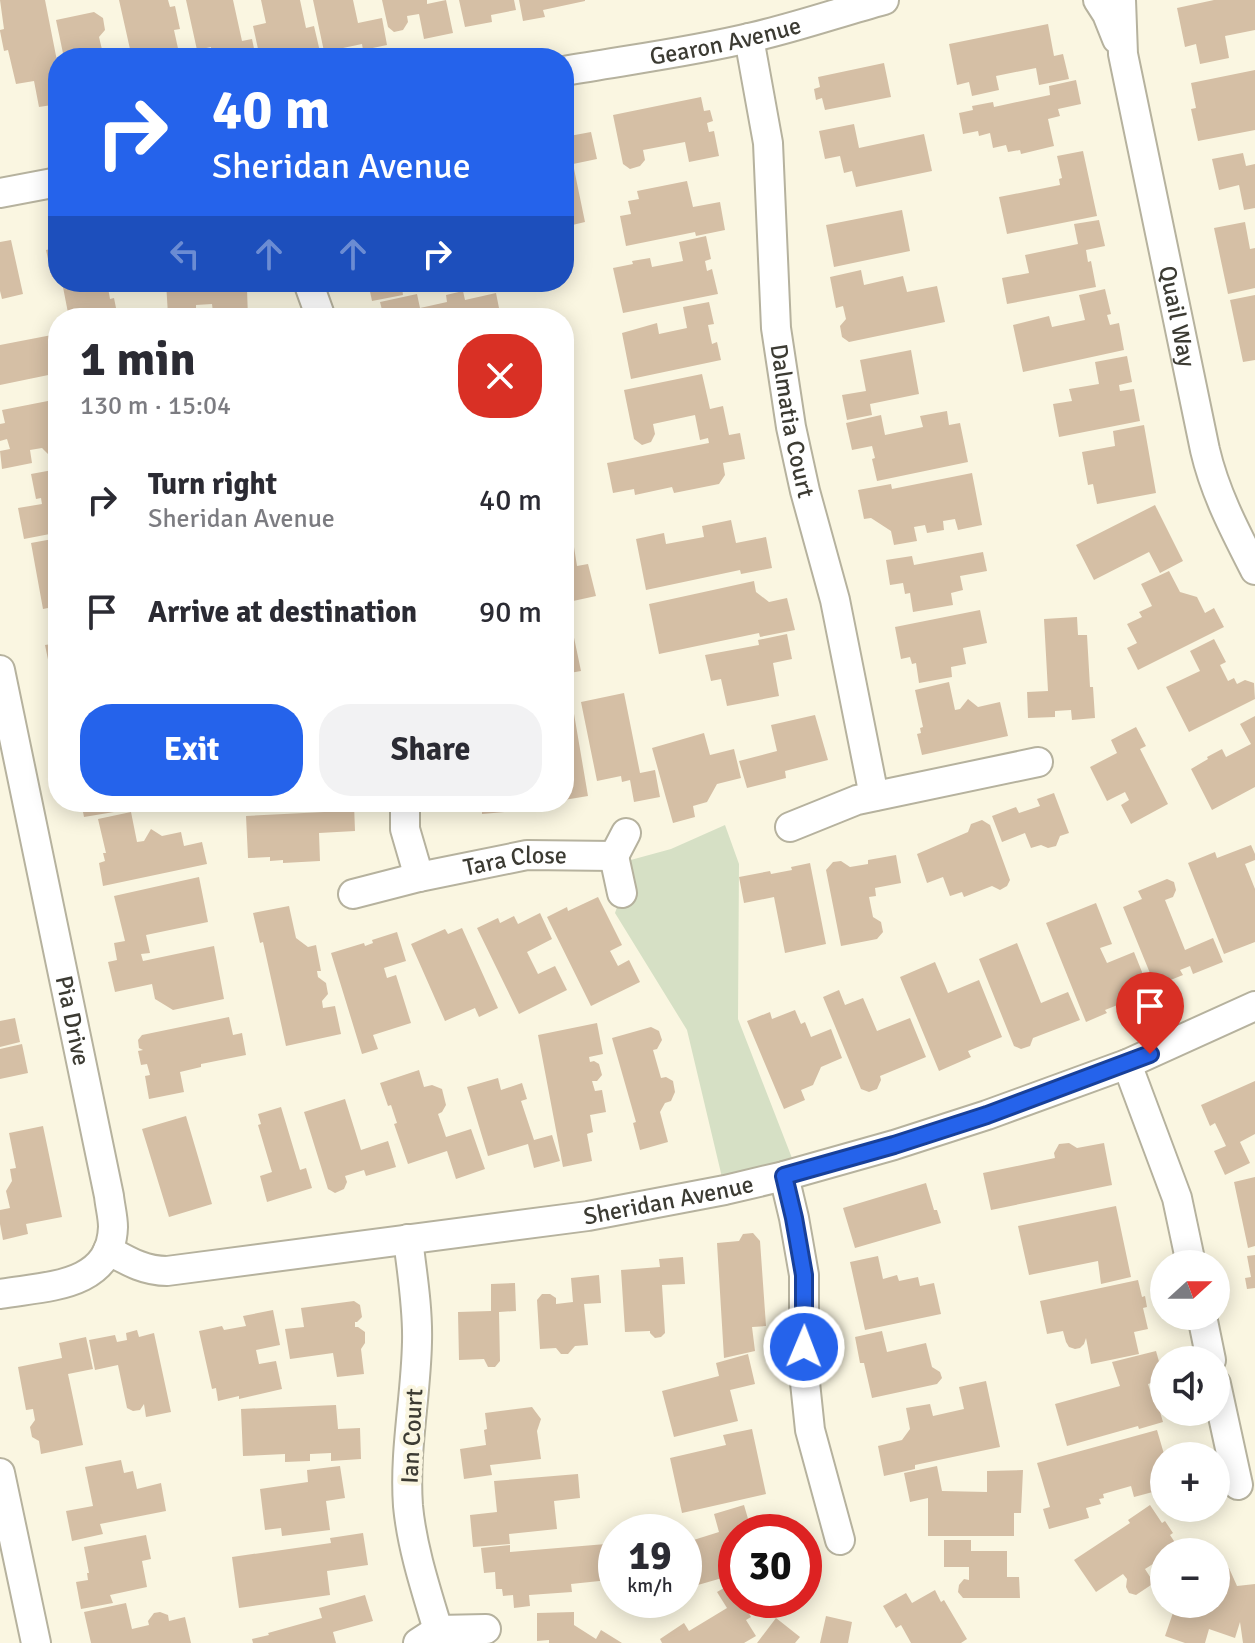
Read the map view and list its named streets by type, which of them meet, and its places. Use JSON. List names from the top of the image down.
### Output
{
  "streets": {
    "street": [
      "Gearon Avenue",
      "Quail Way",
      "Dalmatia Court",
      "Tara Close",
      "Pia Drive",
      "Sheridan Avenue",
      "Ian Court"
    ]
  },
  "crossings": [
    ["Gearon Avenue", "Dalmatia Court"],
    ["Pia Drive", "Sheridan Avenue"],
    ["Sheridan Avenue", "Ian Court"]
  ],
  "north": "right",
  "page": {
    "turn": ["40 m", "Sheridan Avenue"],
    "heading": ["1 min", "130 m · 15:04"],
    "list": [
      {
        "name": "Turn right",
        "note": "Sheridan Avenue",
        "value": "40 m"
      },
      {
        "name": "Arrive at destination",
        "value": "90 m"
      }
    ],
    "buttons": ["Exit", "Share"],
    "map_buttons": ["+", "−"],
    "speed": "19 km/h",
    "limit": "30"
  }
}
